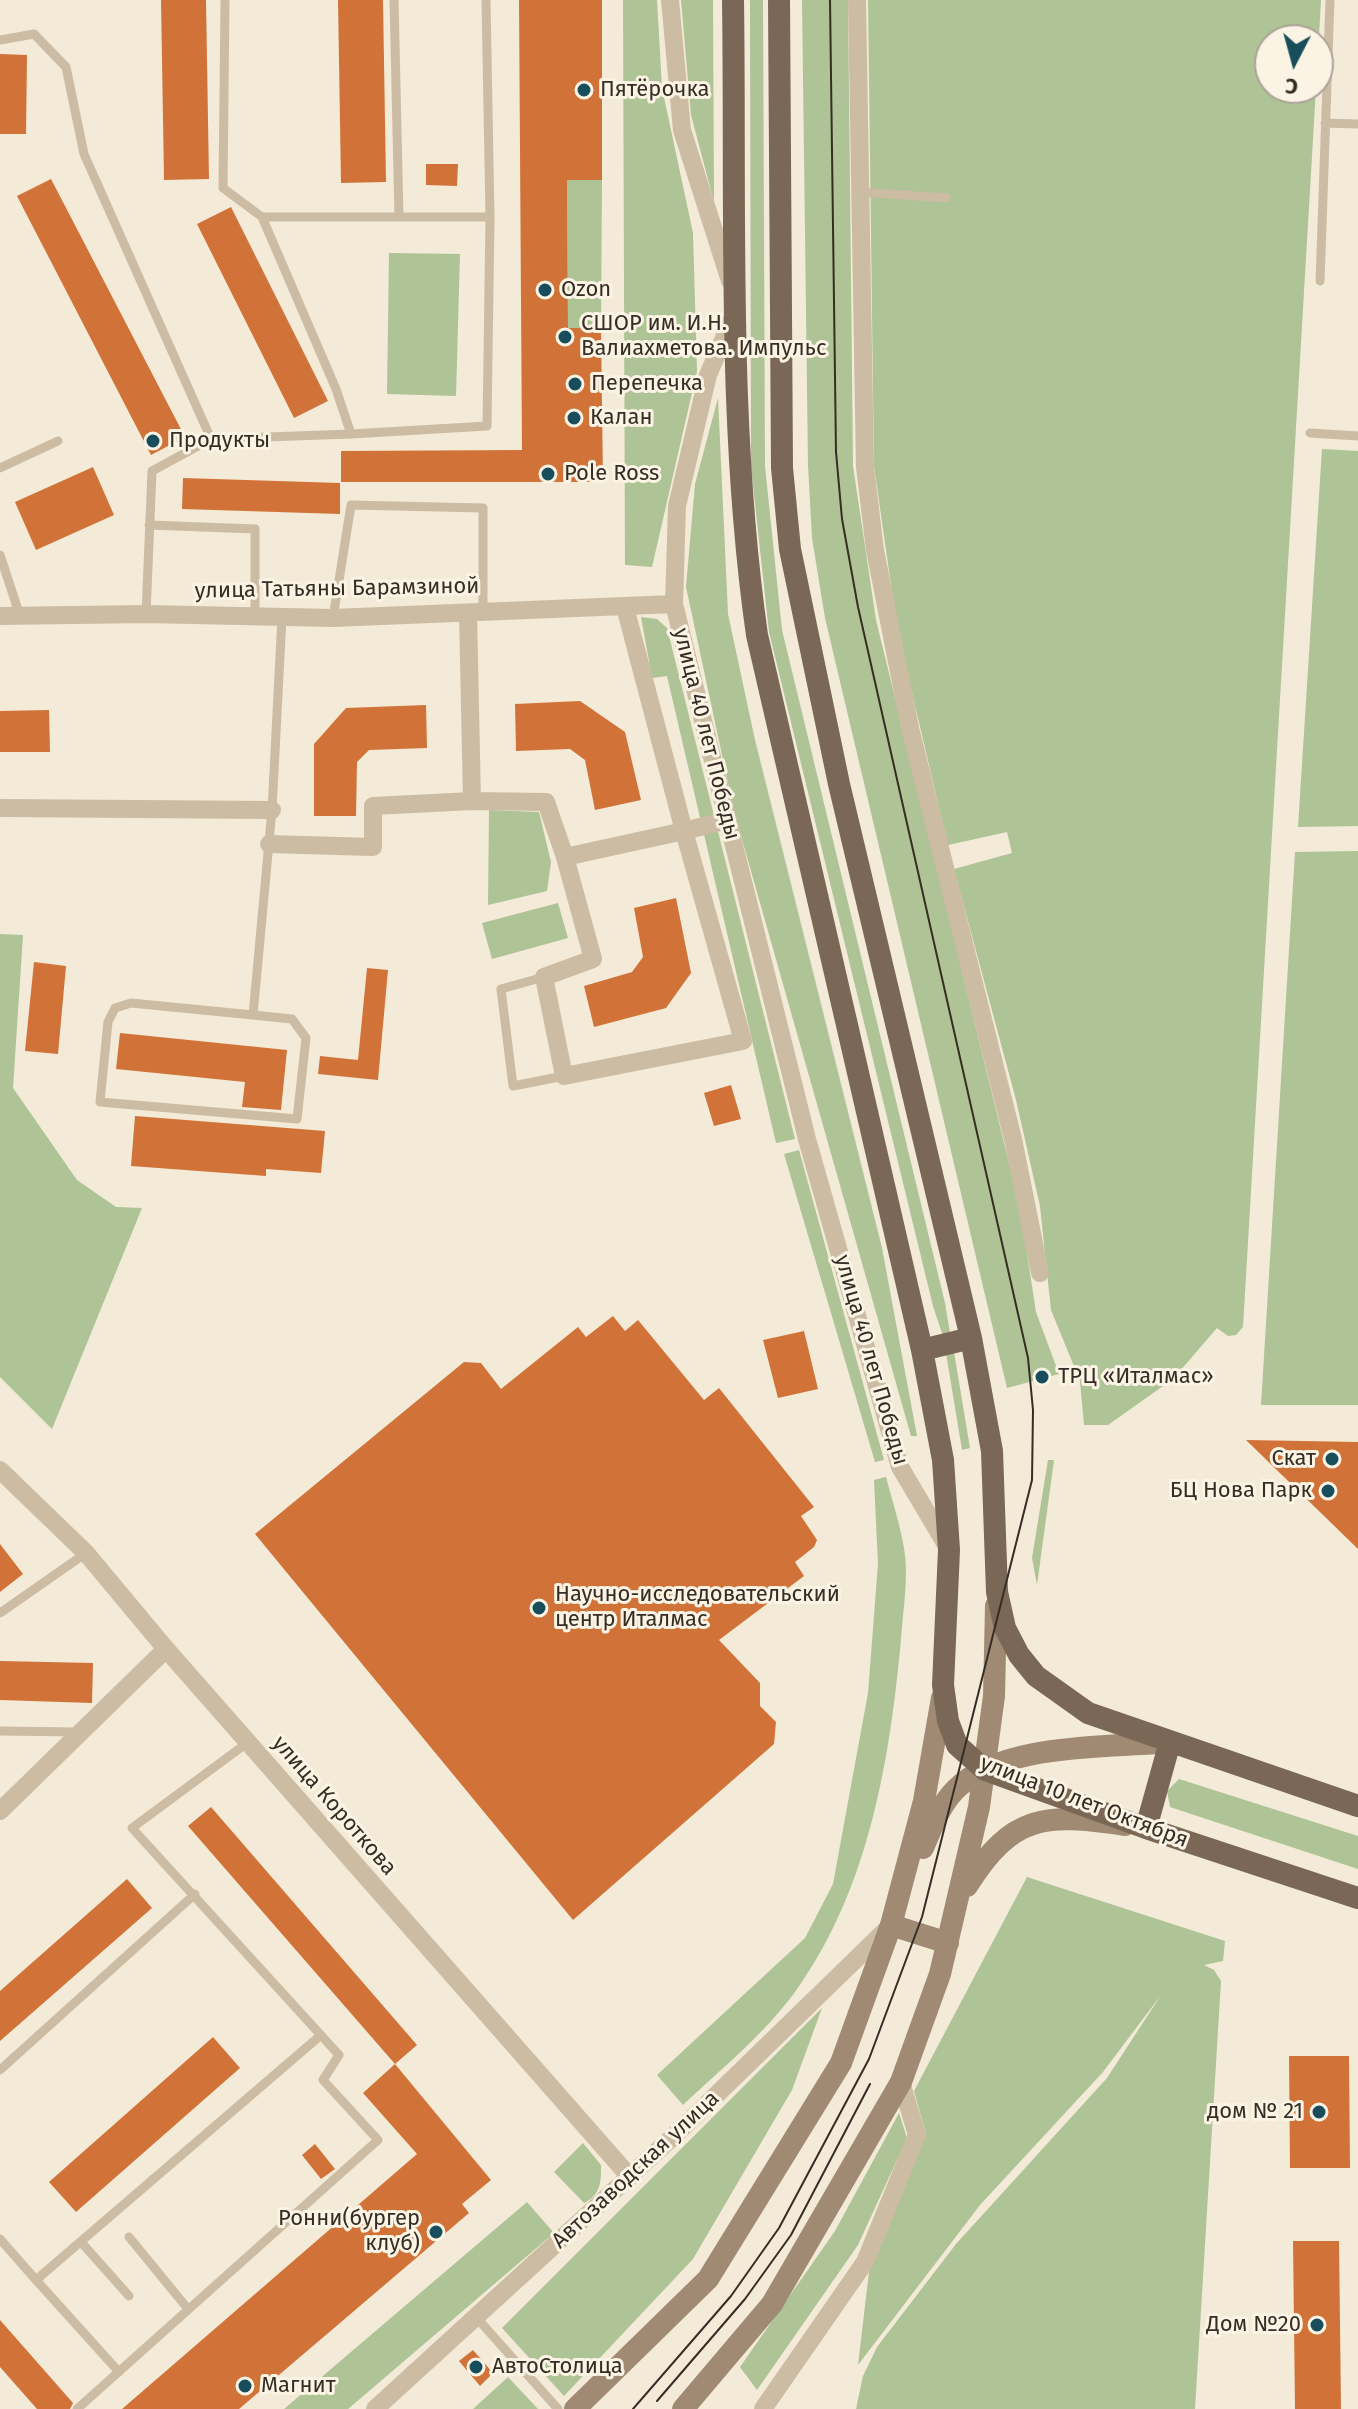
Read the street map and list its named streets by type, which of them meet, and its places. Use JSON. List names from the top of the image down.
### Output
{
  "streets": {
    "main road": ["улица 40 лет Победы", "улица 10 лет Октября"],
    "street": ["улица Татьяны Барамзиной", "улица Короткова", "Автозаводская улица"]
  },
  "crossings": [
    ["улица Татьяны Барамзиной", "улица 40 лет Победы"],
    ["улица 40 лет Победы", "улица 10 лет Октября"],
    ["улица Короткова", "Автозаводская улица"]
  ],
  "places": [
    "Пятёрочка",
    "Ozon",
    "СШОР им. И.Н. Валиахметова. Импульс",
    "Перепечка",
    "Калан",
    "Продукты",
    "Pole Ross",
    "ТРЦ «Италмас»",
    "Скат",
    "БЦ Нова Парк",
    "Научно-исследовательский центр Италмас",
    "дом № 21",
    "Ронни(бургер клуб)",
    "Дом №20",
    "АвтоСтолица",
    "Магнит"
  ],
  "north": "bottom"
}
